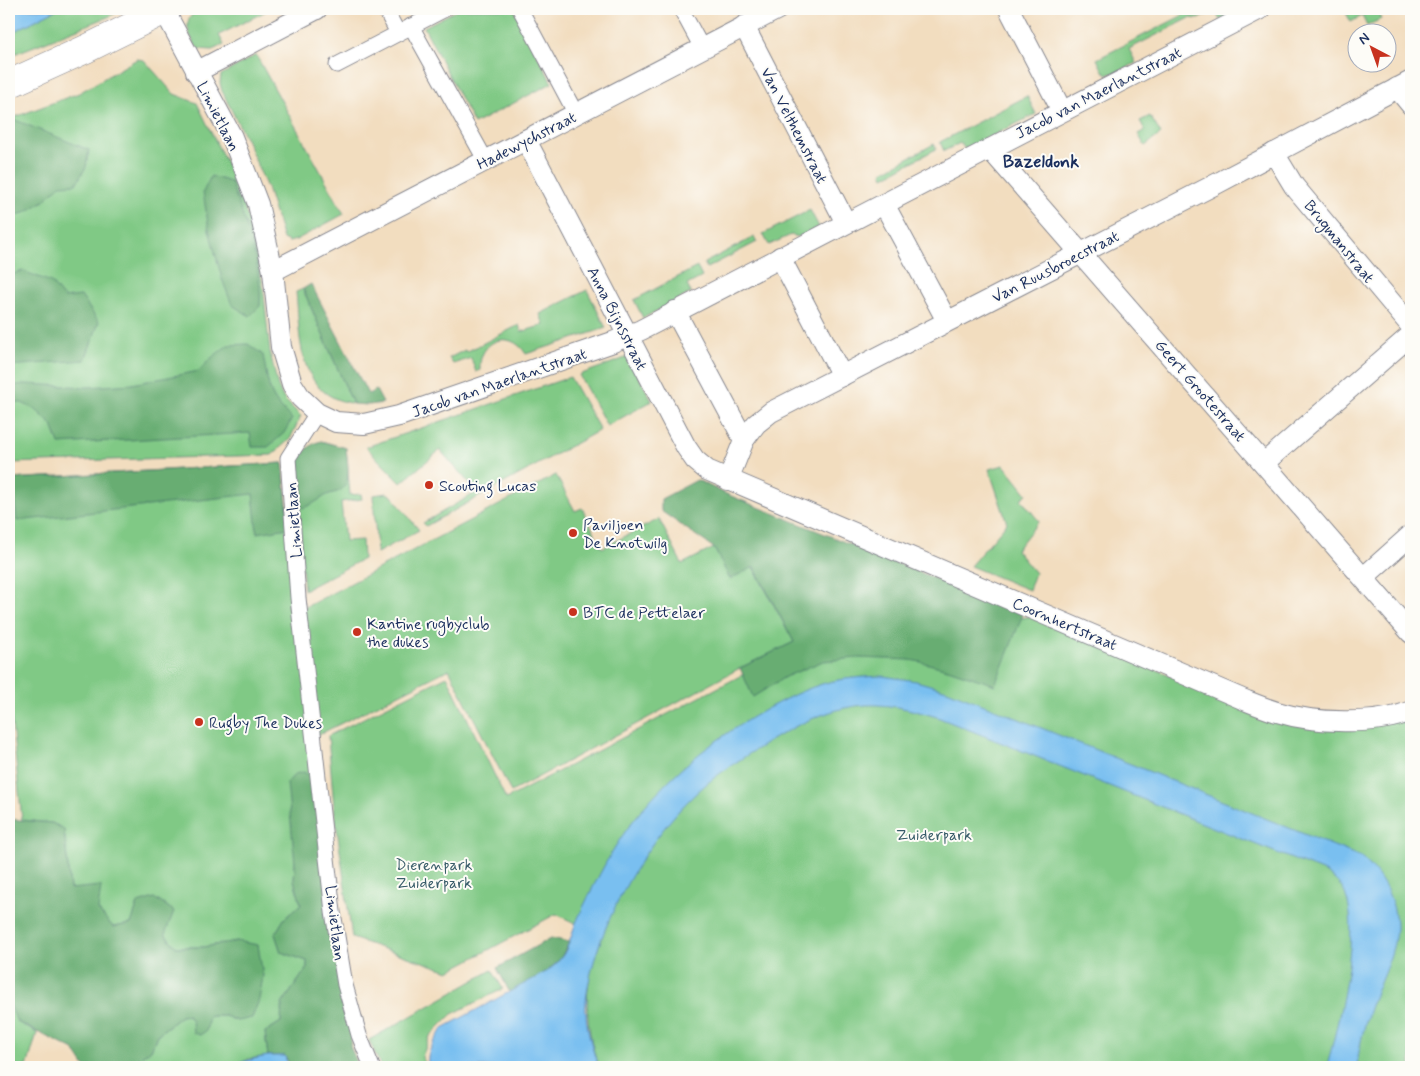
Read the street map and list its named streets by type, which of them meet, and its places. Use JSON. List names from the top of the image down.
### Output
{
  "streets": {
    "street": [
      "Jacob van Maerlantstraat",
      "Limietlaan",
      "Van Velthemstraat",
      "Hadewychstraat",
      "Brugmanstraat",
      "Van Ruusbroecstraat",
      "Anna Bijnsstraat",
      "Geert Grootestraat",
      "Coornhertstraat"
    ]
  },
  "crossings": [
    ["Jacob van Maerlantstraat", "Limietlaan"],
    ["Jacob van Maerlantstraat", "Van Velthemstraat"],
    ["Jacob van Maerlantstraat", "Anna Bijnsstraat"],
    ["Jacob van Maerlantstraat", "Geert Grootestraat"],
    ["Limietlaan", "Hadewychstraat"],
    ["Van Velthemstraat", "Hadewychstraat"],
    ["Hadewychstraat", "Anna Bijnsstraat"],
    ["Brugmanstraat", "Van Ruusbroecstraat"],
    ["Van Ruusbroecstraat", "Anna Bijnsstraat"],
    ["Van Ruusbroecstraat", "Geert Grootestraat"],
    ["Van Ruusbroecstraat", "Coornhertstraat"],
    ["Anna Bijnsstraat", "Coornhertstraat"]
  ],
  "districts": ["Bazeldonk"],
  "parks": ["Zuiderpark", "Dierenpark Zuiderpark"],
  "places": [
    "Scouting Lucas",
    "Paviljoen De Knotwilg",
    "BTC de Pettelaer",
    "Kantine rugbyclub the dukes",
    "Rugby The Dukes"
  ],
  "north": "top left"
}
